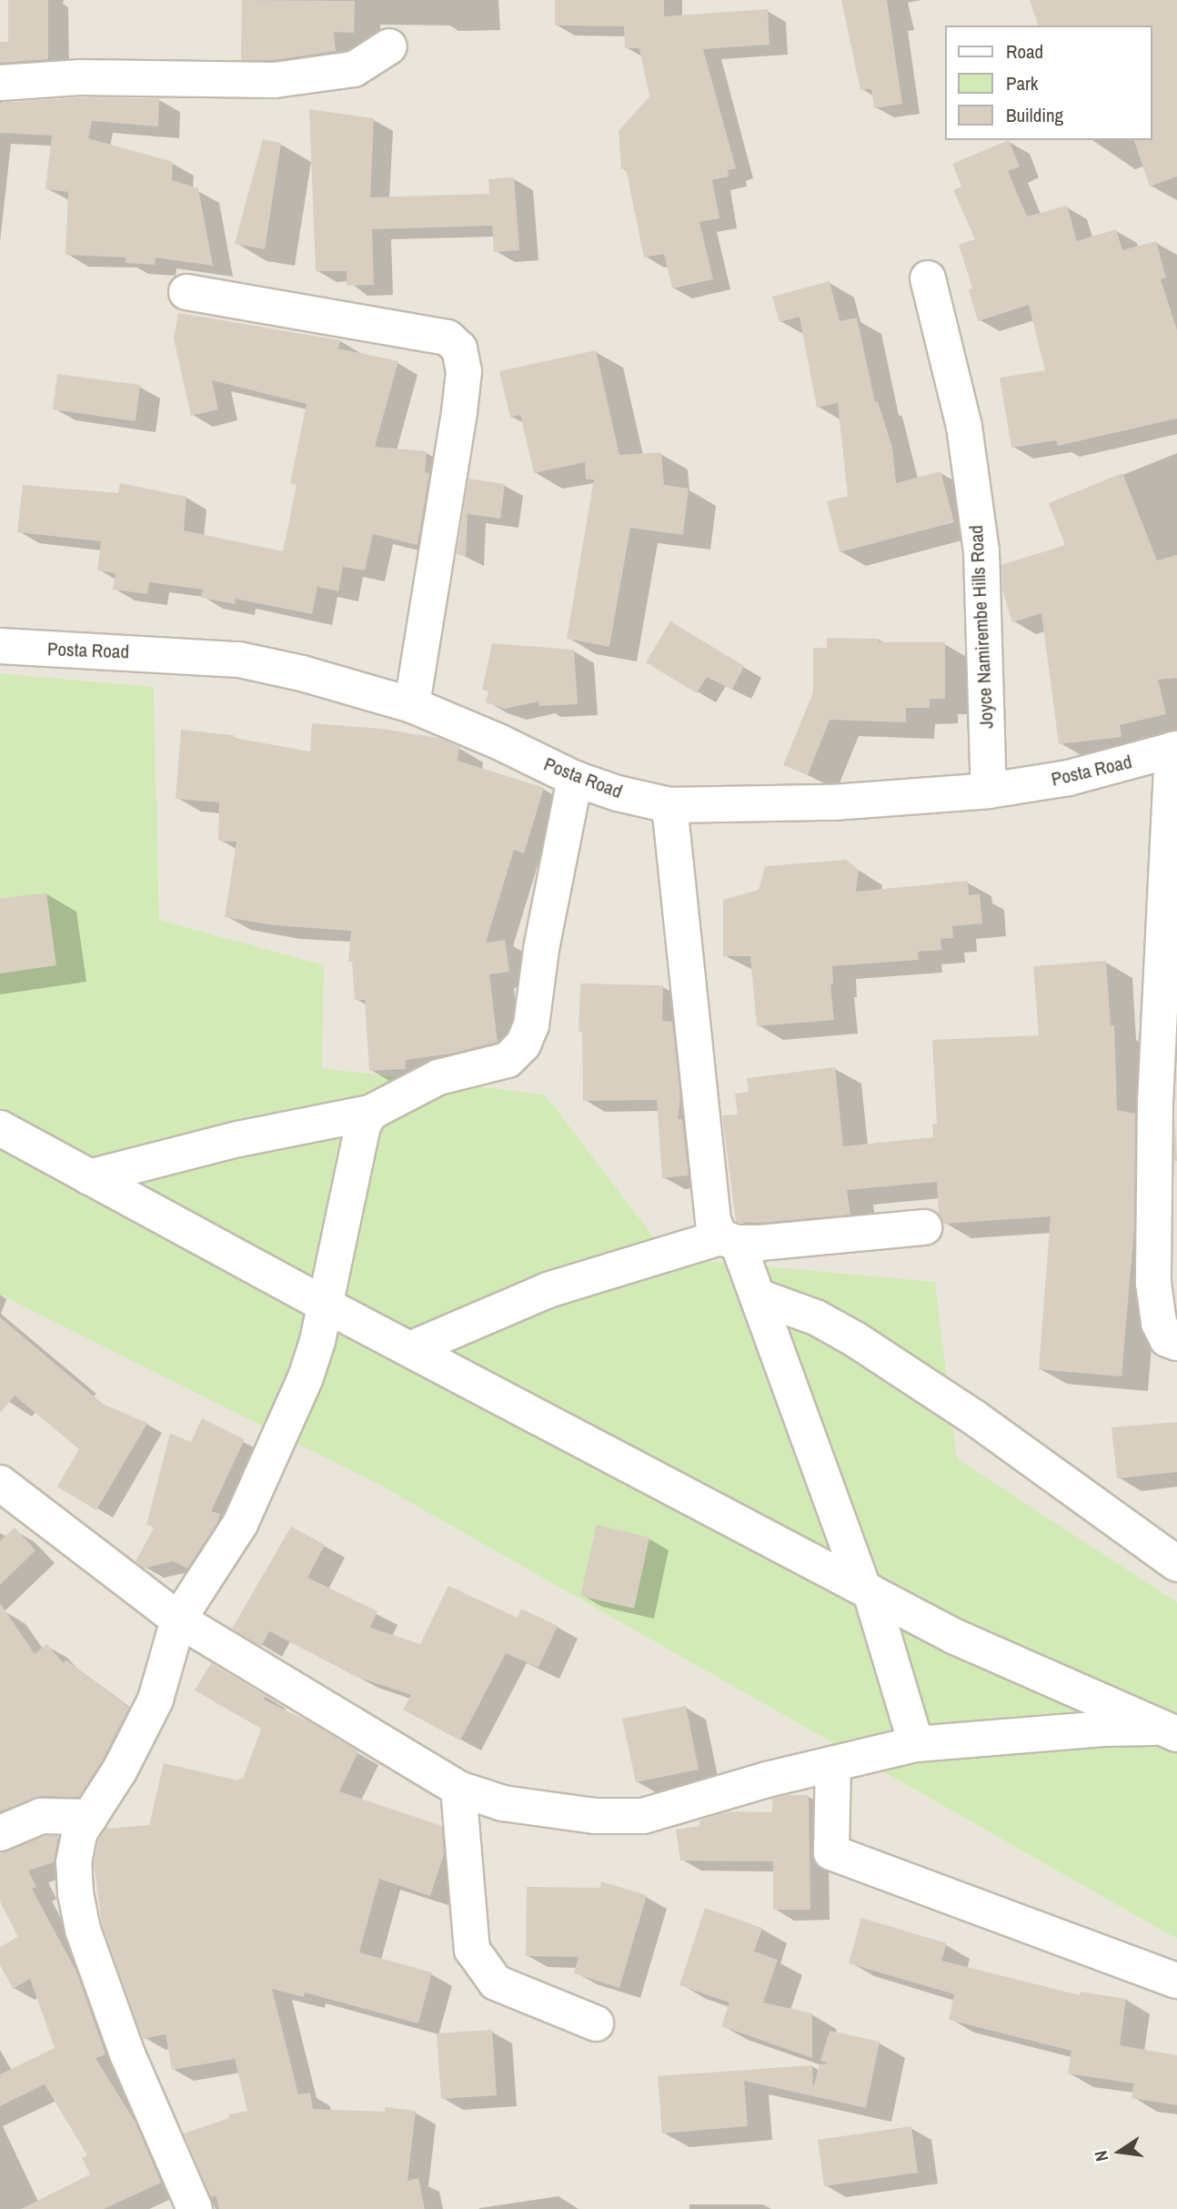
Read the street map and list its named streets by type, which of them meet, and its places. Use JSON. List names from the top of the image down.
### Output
{
  "streets": {
    "street": ["Joyce Namirembe Hills Road", "Posta Road"]
  },
  "crossings": [
    ["Joyce Namirembe Hills Road", "Posta Road"]
  ],
  "legend": ["Road", "Park", "Building"],
  "north": "left"
}
